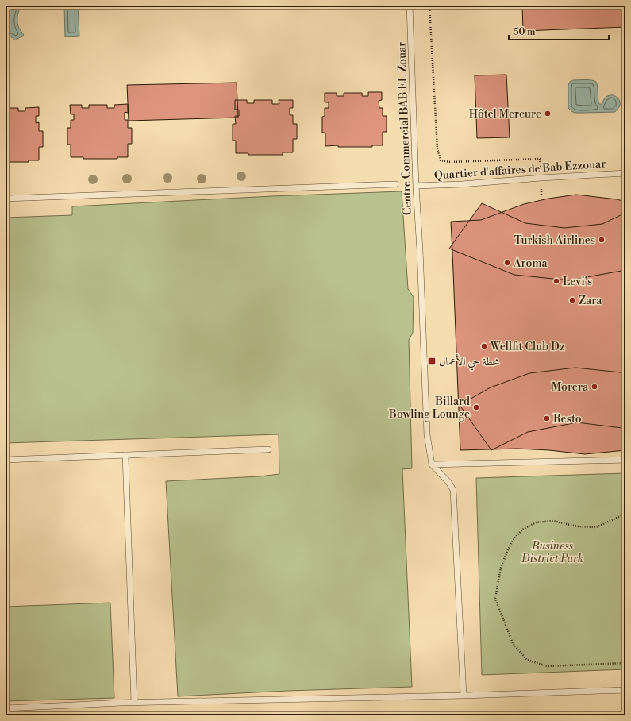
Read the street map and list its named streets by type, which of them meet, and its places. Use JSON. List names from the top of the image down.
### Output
{
  "streets": {
    "lane": ["Centre Commercial BAB EL Zouar", "Quartier d'affaires de Bab Ezzouar"]
  },
  "crossings": [
    ["Centre Commercial BAB EL Zouar", "Quartier d'affaires de Bab Ezzouar"]
  ],
  "parks": ["Business District Park"],
  "places": {
    "other": [
      "Hôtel Mercure",
      "Turkish Airlines",
      "Aroma",
      "Levi's",
      "Zara",
      "Wellfit Club Dz",
      "Morera",
      "Billard Bowling Lounge",
      "Resto"
    ],
    "transit": ["محطة حي الأعمال"]
  },
  "scale_bar": "50 m"
}
